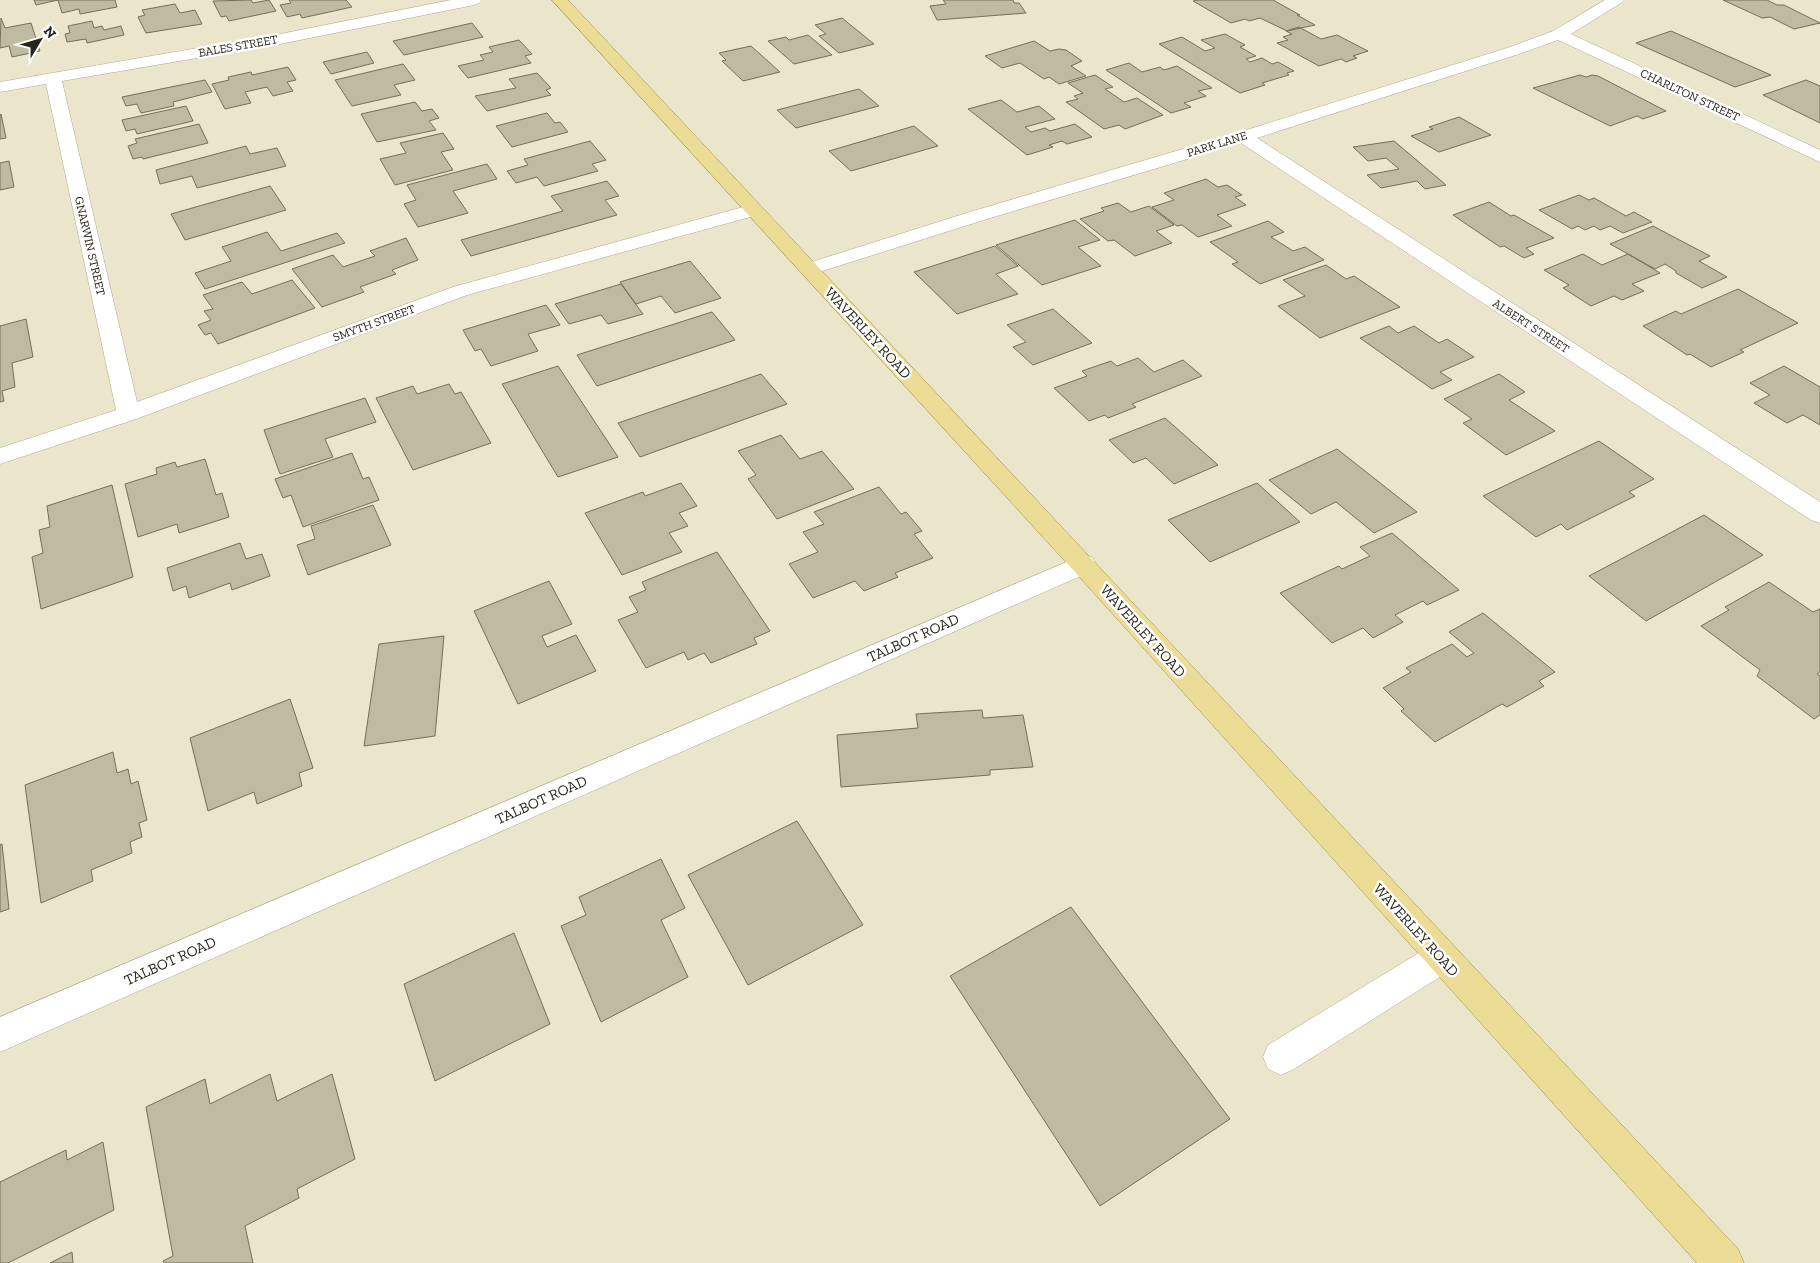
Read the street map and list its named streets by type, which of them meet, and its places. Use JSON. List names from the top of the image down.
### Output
{
  "streets": {
    "main road": ["WAVERLEY ROAD"],
    "street": [
      "BALES STREET",
      "CHARLTON STREET",
      "PARK LANE",
      "GNARWIN STREET",
      "SMYTH STREET",
      "ALBERT STREET",
      "TALBOT ROAD"
    ]
  },
  "crossings": [
    ["BALES STREET", "GNARWIN STREET"],
    ["CHARLTON STREET", "PARK LANE"],
    ["PARK LANE", "ALBERT STREET"],
    ["PARK LANE", "WAVERLEY ROAD"],
    ["GNARWIN STREET", "SMYTH STREET"],
    ["SMYTH STREET", "WAVERLEY ROAD"],
    ["WAVERLEY ROAD", "TALBOT ROAD"]
  ],
  "north": "top right"
}
